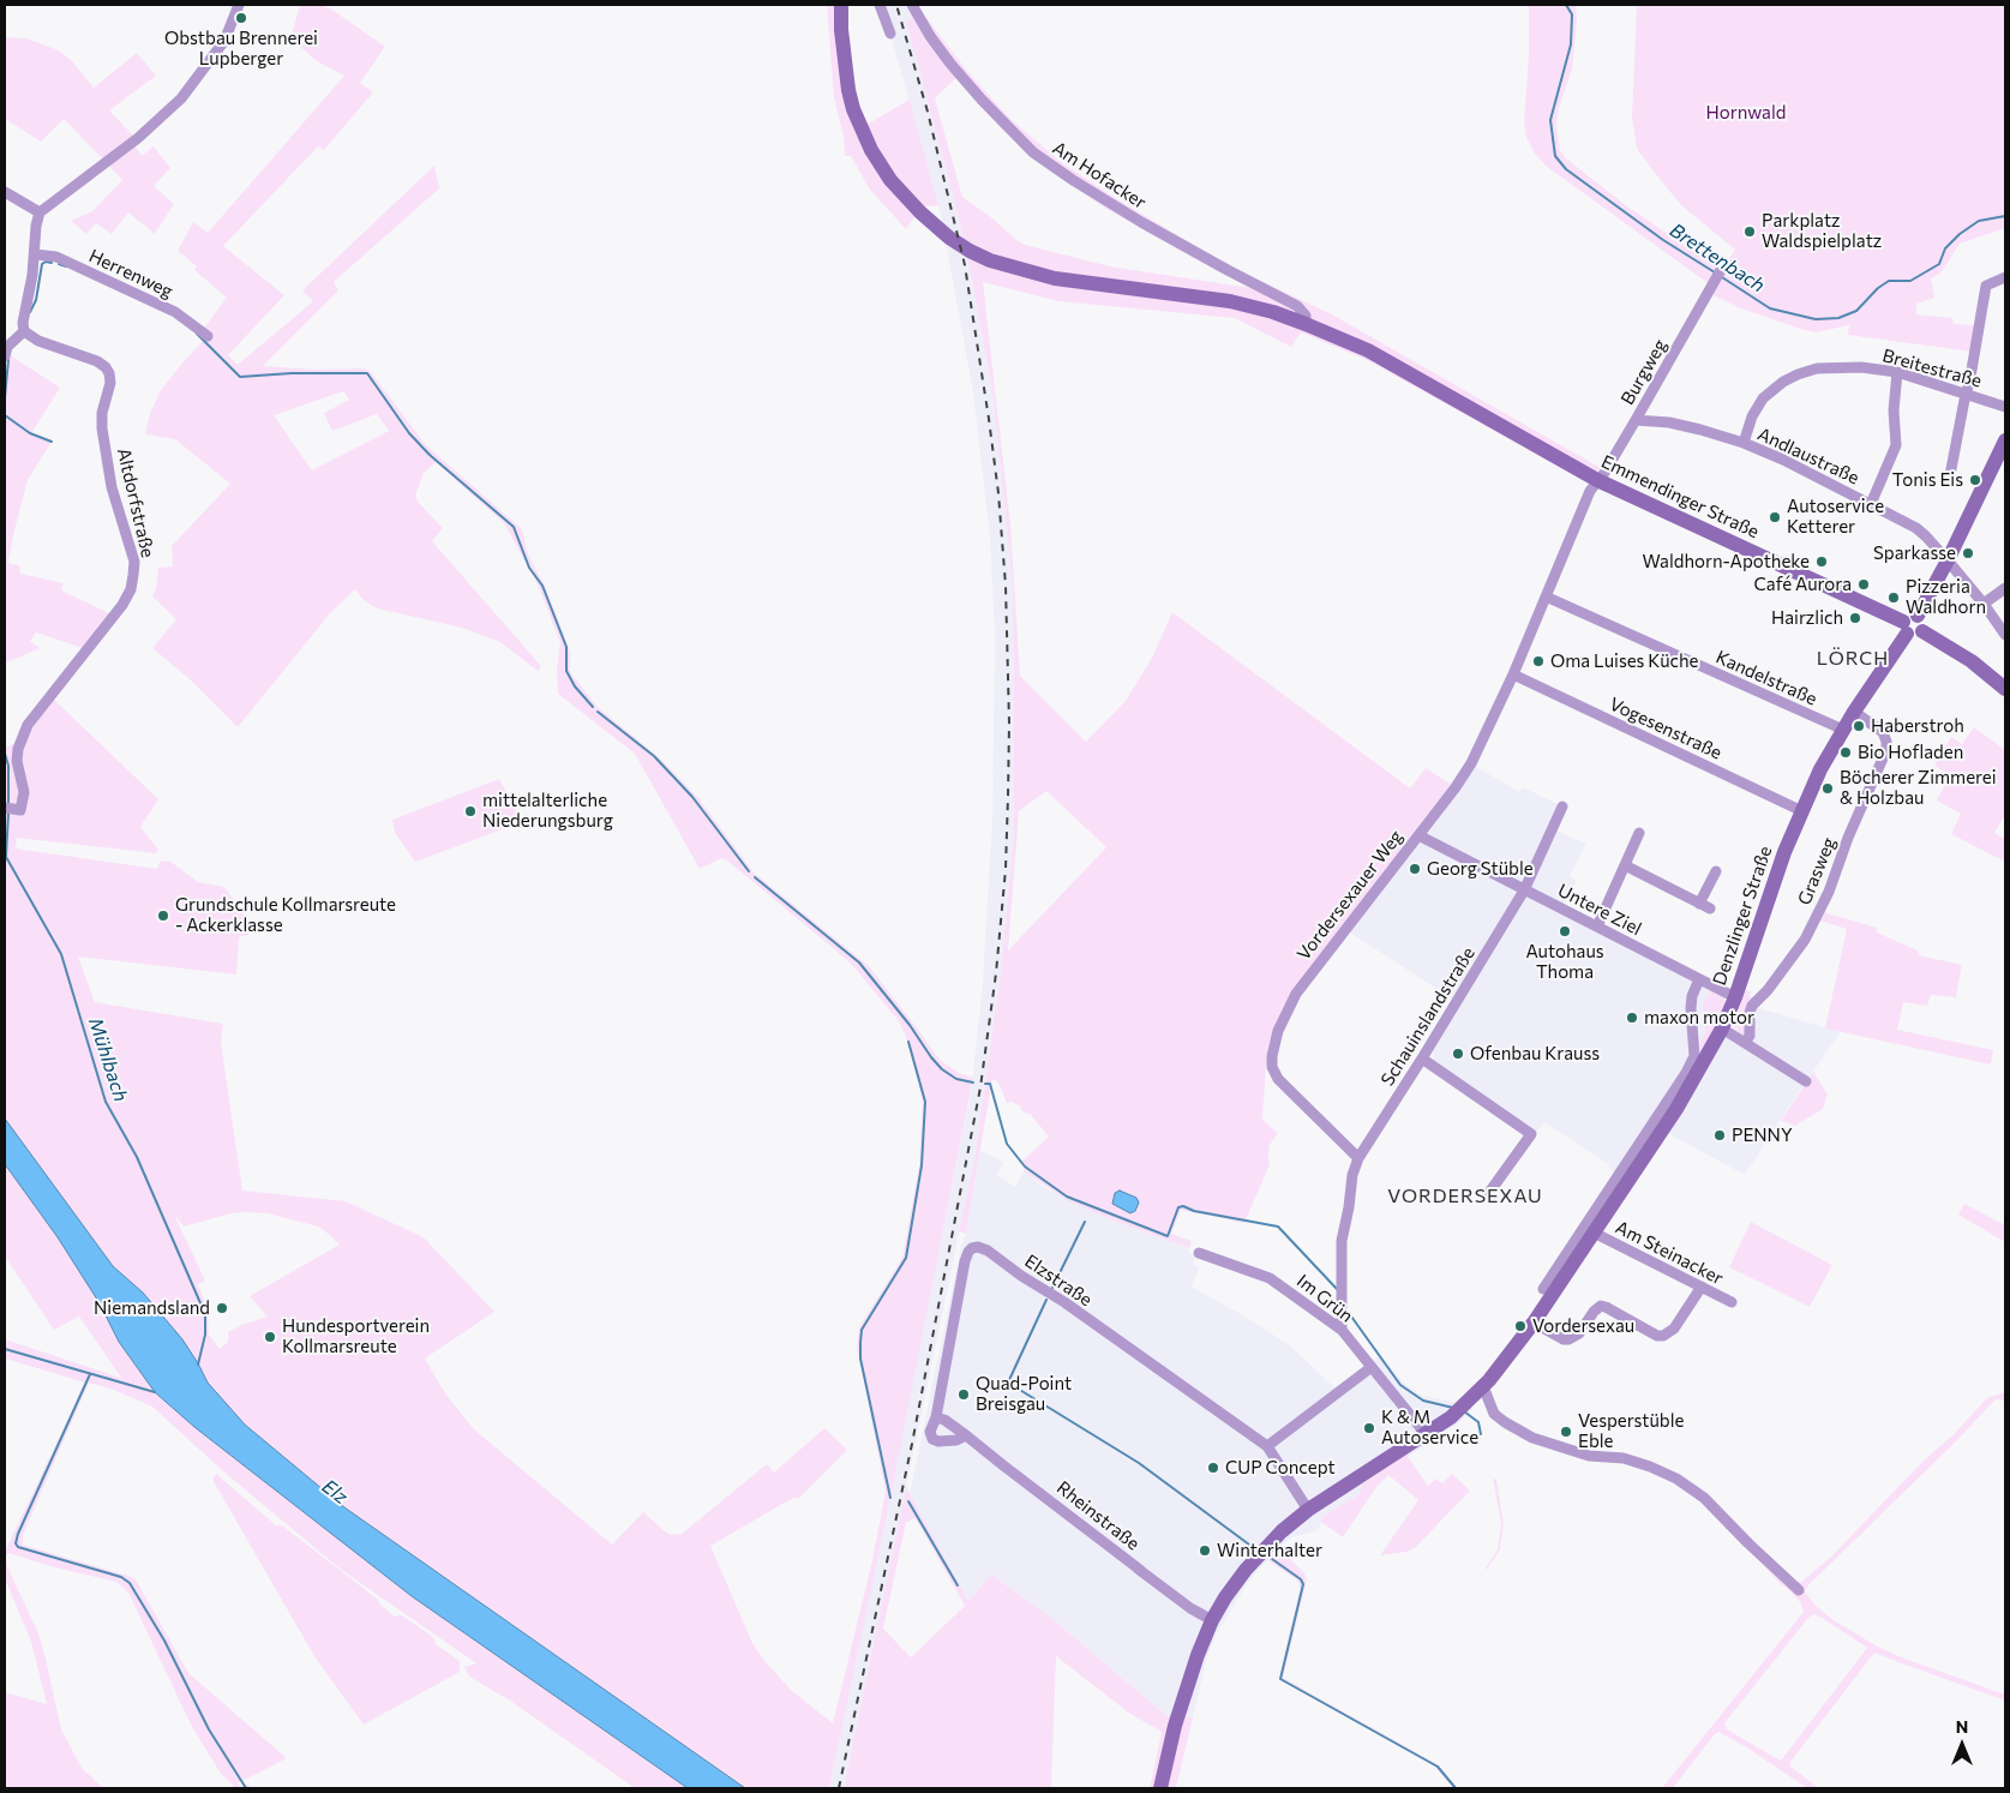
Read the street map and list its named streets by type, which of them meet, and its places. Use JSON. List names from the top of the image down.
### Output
{
  "streets": {
    "main road": ["Emmendinger Straße", "Denzlinger Straße"],
    "street": [
      "Am Hofacker",
      "Herrenweg",
      "Breitestraße",
      "Burgweg",
      "Andlaustraße",
      "Altdorfstraße",
      "Kandelstraße",
      "Vogesenstraße",
      "Grasweg",
      "Vordersexauer Weg",
      "Untere Ziel",
      "Schauinslandstraße",
      "Am Steinacker",
      "Elzstraße",
      "Im Grün",
      "Rheinstraße"
    ]
  },
  "crossings": [
    ["Am Hofacker", "Emmendinger Straße"],
    ["Breitestraße", "Andlaustraße"],
    ["Burgweg", "Andlaustraße"],
    ["Burgweg", "Emmendinger Straße"],
    ["Burgweg", "Vordersexauer Weg"],
    ["Andlaustraße", "Denzlinger Straße"],
    ["Emmendinger Straße", "Vordersexauer Weg"],
    ["Emmendinger Straße", "Denzlinger Straße"],
    ["Kandelstraße", "Vordersexauer Weg"],
    ["Kandelstraße", "Denzlinger Straße"],
    ["Vogesenstraße", "Vordersexauer Weg"],
    ["Vogesenstraße", "Denzlinger Straße"],
    ["Grasweg", "Denzlinger Straße"],
    ["Vordersexauer Weg", "Untere Ziel"],
    ["Vordersexauer Weg", "Schauinslandstraße"],
    ["Untere Ziel", "Denzlinger Straße"],
    ["Untere Ziel", "Schauinslandstraße"],
    ["Denzlinger Straße", "Am Steinacker"],
    ["Denzlinger Straße", "Elzstraße"],
    ["Denzlinger Straße", "Im Grün"],
    ["Denzlinger Straße", "Rheinstraße"],
    ["Elzstraße", "Rheinstraße"]
  ],
  "districts": ["LÖRCH", "VORDERSEXAU"],
  "water": ["Brettenbach", "Mühlbach", "Elz"],
  "parks": ["Hornwald"],
  "places": [
    "Obstbau Brennerei Lupberger",
    "Parkplatz Waldspielplatz",
    "Tonis Eis",
    "Autoservice Ketterer",
    "Sparkasse",
    "Waldhorn-Apotheke",
    "Café Aurora",
    "Pizzeria Waldhorn",
    "Hairzlich",
    "Oma Luises Küche",
    "Haberstroh",
    "Bio Hofladen",
    "Böcherer Zimmerei & Holzbau",
    "mittelalterliche Niederungsburg",
    "Georg Stüble",
    "Grundschule Kollmarsreute - Ackerklasse",
    "Autohaus Thoma",
    "maxon motor",
    "Ofenbau Krauss",
    "PENNY",
    "Niemandsland",
    "Vordersexau",
    "Hundesportverein Kollmarsreute",
    "Quad-Point Breisgau",
    "K & M Autoservice",
    "Vesperstüble Eble",
    "CUP Concept",
    "Winterhalter"
  ],
  "north": "top"
}
